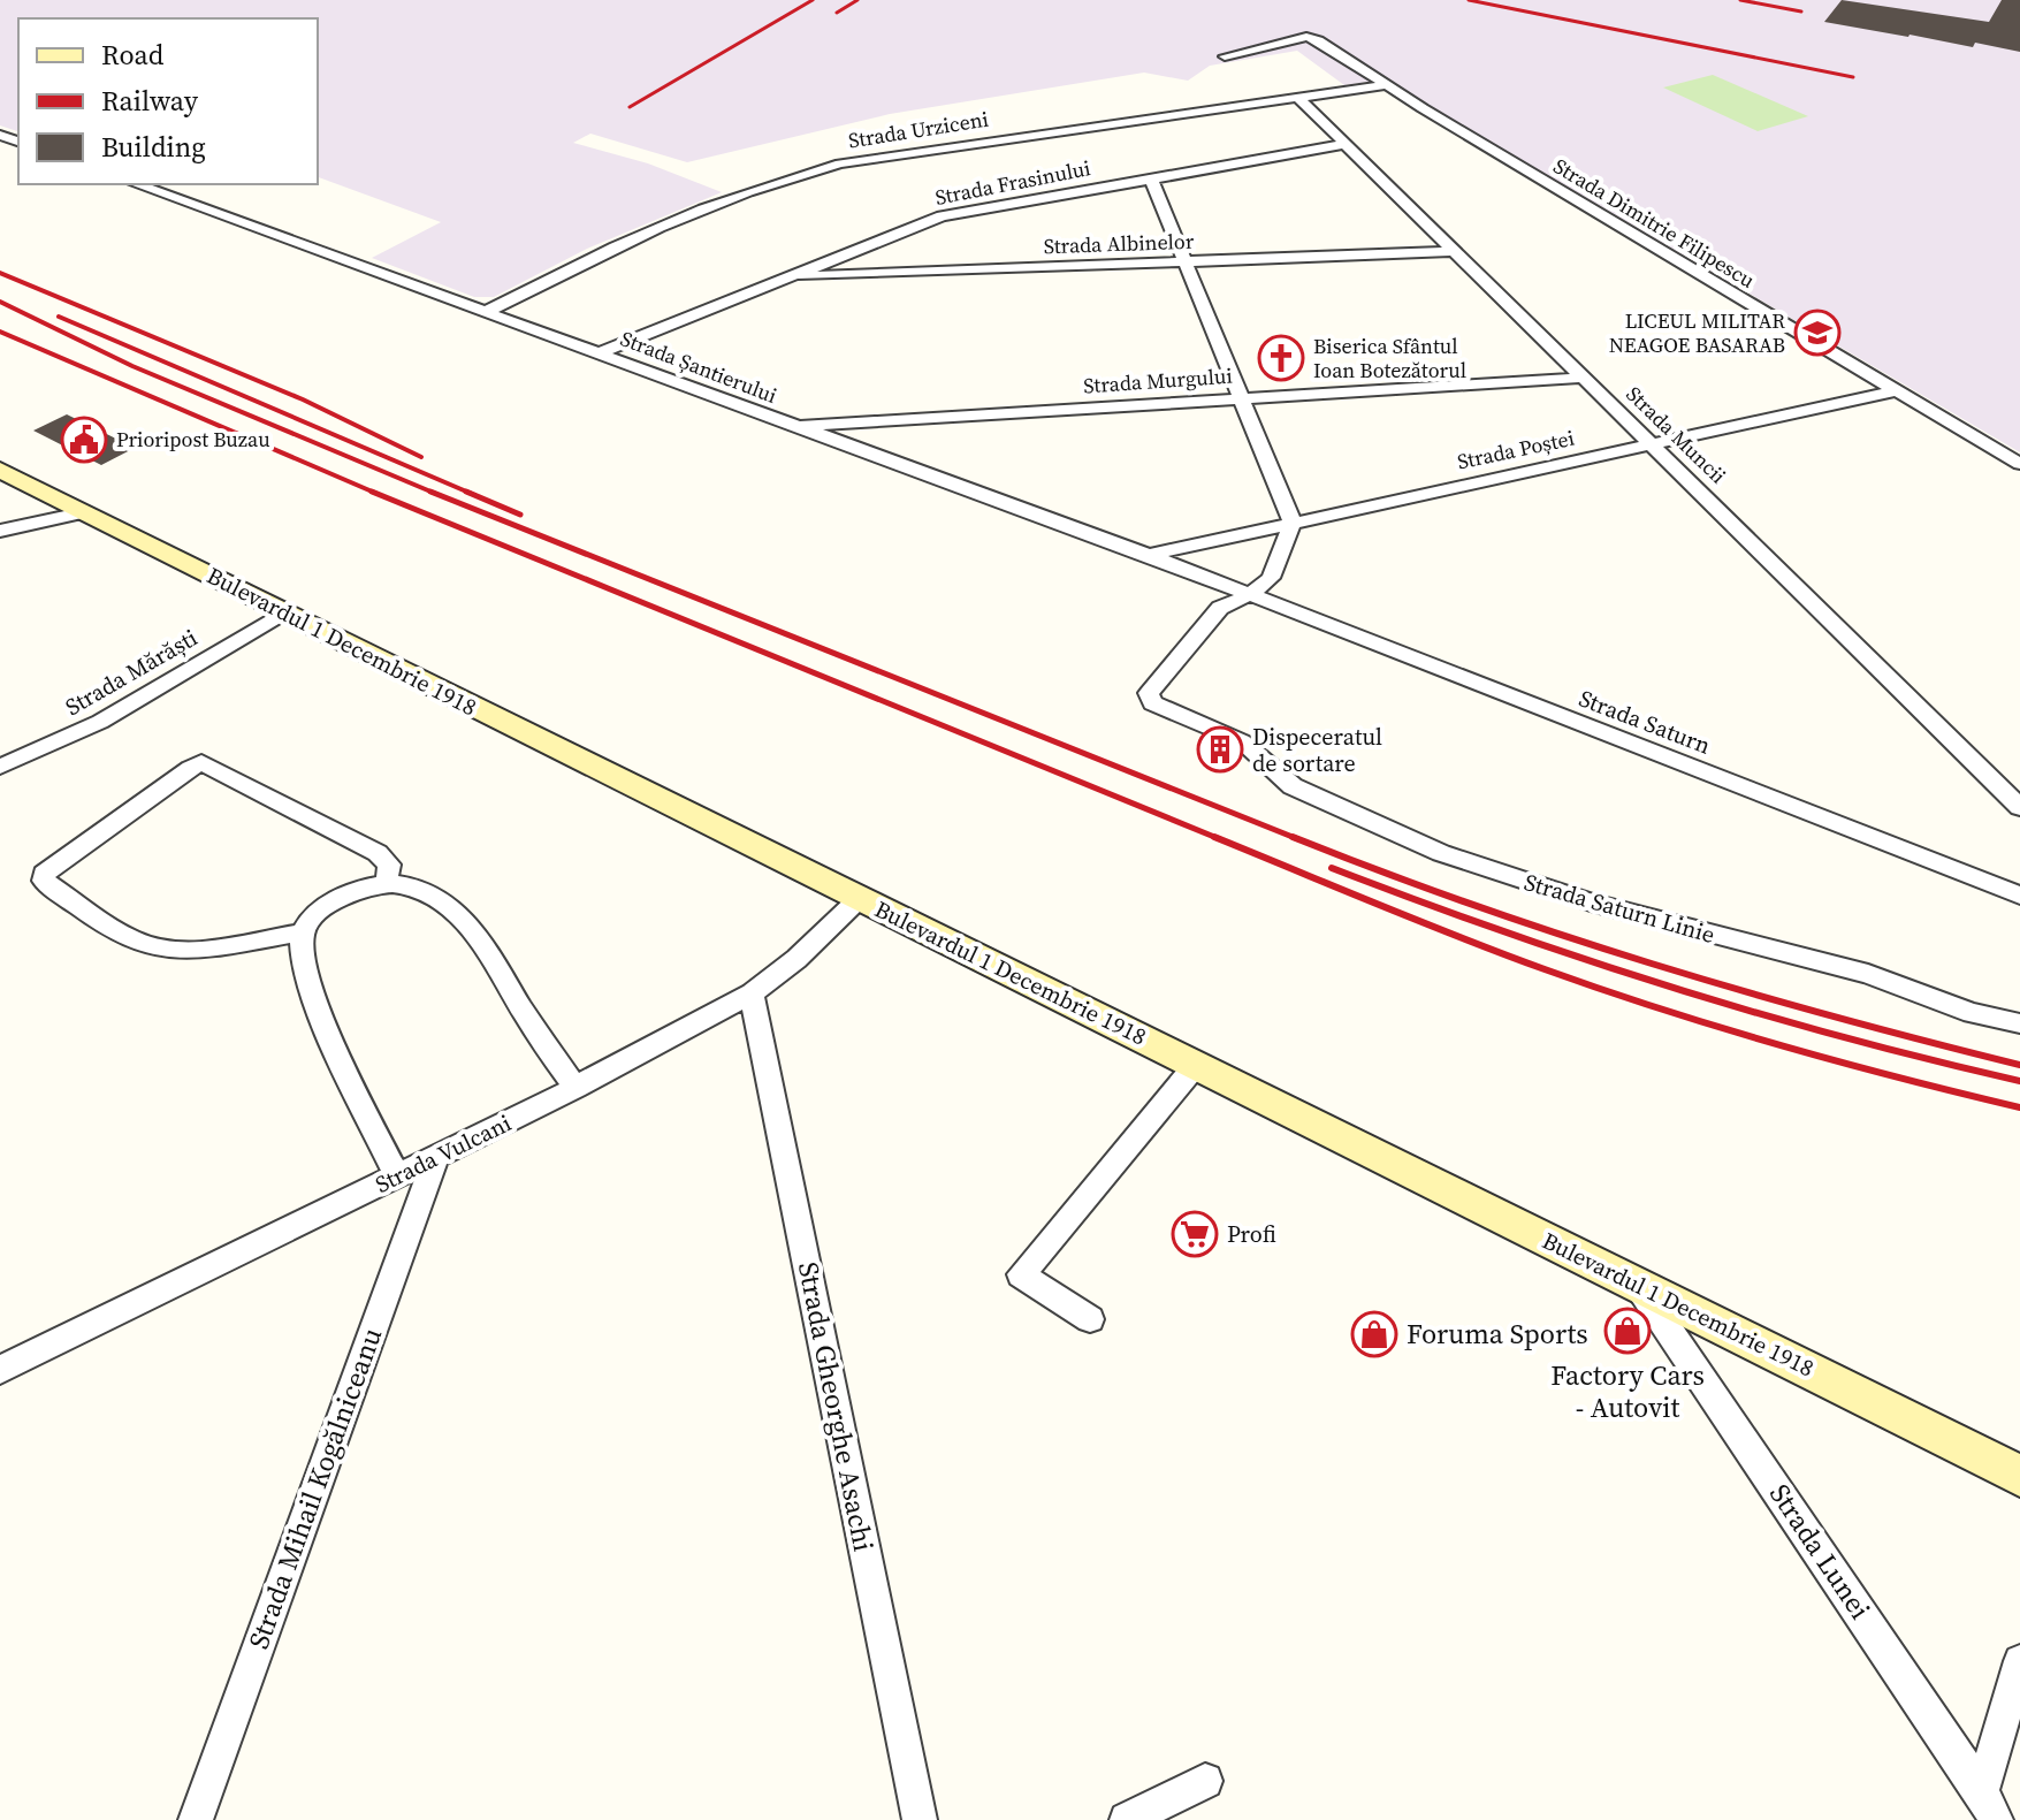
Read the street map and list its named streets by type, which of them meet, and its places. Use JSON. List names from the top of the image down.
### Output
{
  "streets": {
    "main road": ["Bulevardul 1 Decembrie 1918"],
    "street": [
      "Strada Urziceni",
      "Strada Frasinului",
      "Strada Dimitrie Filipescu",
      "Strada Albinelor",
      "Strada Șantierului",
      "Strada Murgului",
      "Strada Muncii",
      "Strada Poștei",
      "Strada Mărăști",
      "Strada Saturn",
      "Strada Saturn Linie",
      "Strada Vulcani",
      "Strada Gheorghe Asachi",
      "Strada Mihail Kogălniceanu",
      "Strada Lunei"
    ]
  },
  "crossings": [
    ["Strada Urziceni", "Strada Dimitrie Filipescu"],
    ["Strada Urziceni", "Strada Șantierului"],
    ["Strada Urziceni", "Strada Muncii"],
    ["Strada Frasinului", "Strada Albinelor"],
    ["Strada Frasinului", "Strada Șantierului"],
    ["Strada Frasinului", "Strada Muncii"],
    ["Strada Dimitrie Filipescu", "Strada Poștei"],
    ["Strada Albinelor", "Strada Muncii"],
    ["Strada Șantierului", "Strada Murgului"],
    ["Strada Șantierului", "Strada Poștei"],
    ["Strada Șantierului", "Strada Saturn"],
    ["Strada Șantierului", "Strada Saturn Linie"],
    ["Strada Murgului", "Strada Muncii"],
    ["Strada Muncii", "Strada Poștei"],
    ["Bulevardul 1 Decembrie 1918", "Strada Mărăști"],
    ["Bulevardul 1 Decembrie 1918", "Strada Vulcani"],
    ["Bulevardul 1 Decembrie 1918", "Strada Lunei"],
    ["Strada Saturn", "Strada Saturn Linie"],
    ["Strada Vulcani", "Strada Gheorghe Asachi"],
    ["Strada Vulcani", "Strada Mihail Kogălniceanu"]
  ],
  "places": {
    "school or university": ["LICEUL MILITAR NEAGOE BASARAB"],
    "church": ["Biserica Sfântul Ioan Botezătorul"],
    "public building": ["Prioripost Buzau"],
    "building": ["Dispeceratul de sortare"],
    "supermarket": ["Profi"],
    "shop": ["Factory Cars - Autovit", "Foruma Sports"]
  },
  "legend": ["Road", "Railway", "Building"]
}
